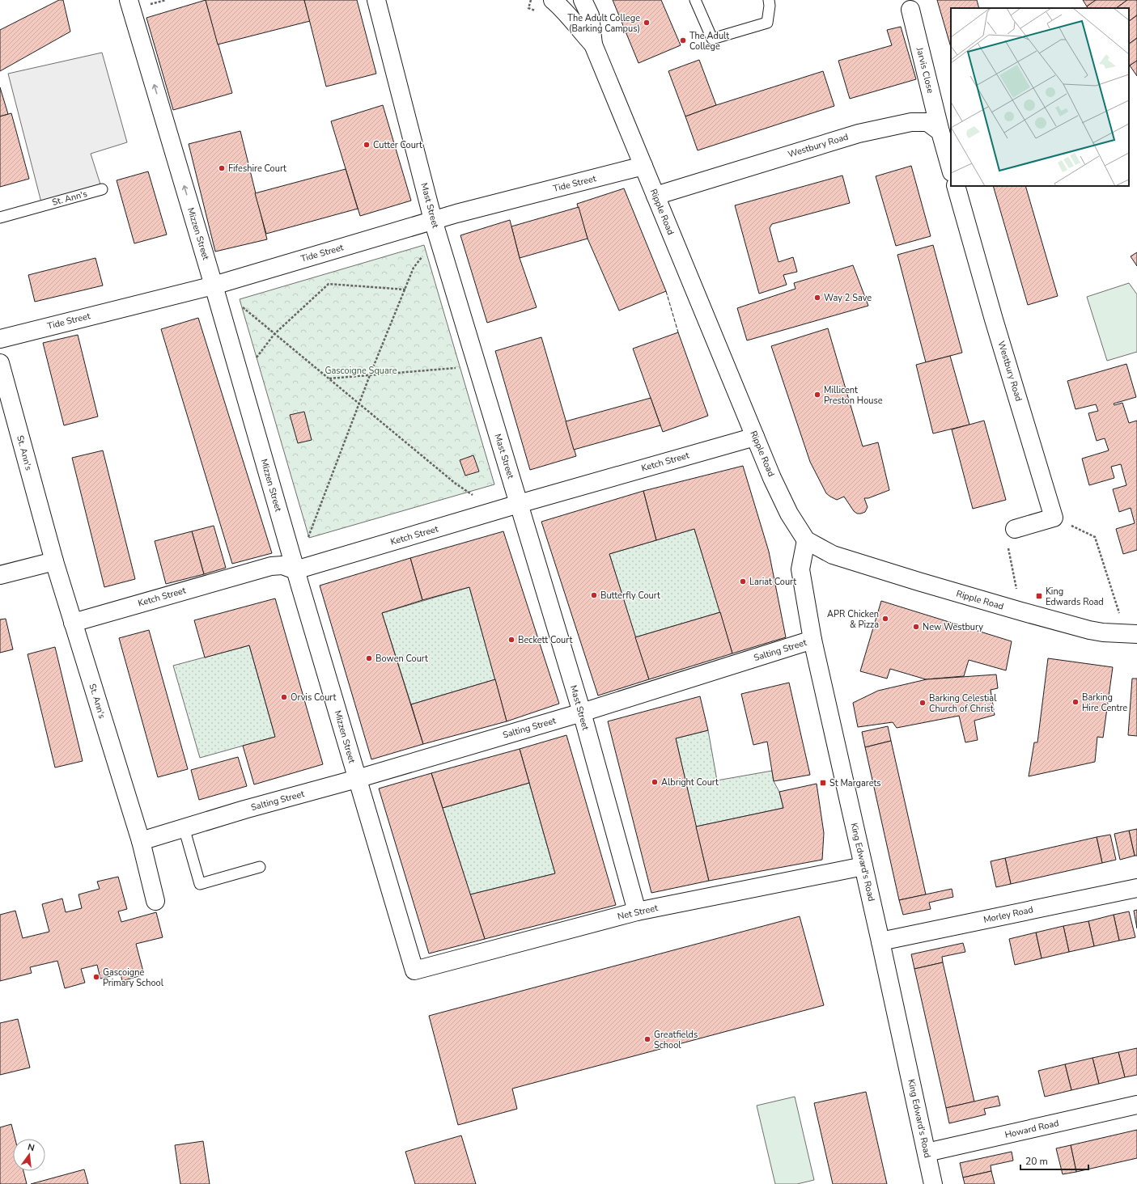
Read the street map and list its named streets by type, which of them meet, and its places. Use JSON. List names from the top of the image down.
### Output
{
  "streets": {
    "street": [
      "Jarvis Close",
      "Westbury Road",
      "Tide Street",
      "St. Ann's",
      "Mast Street",
      "Ripple Road",
      "Mizzen Street",
      "Ketch Street",
      "Salting Street",
      "King Edward's Road",
      "Net Street",
      "Morley Road",
      "Howard Road"
    ]
  },
  "crossings": [
    ["Jarvis Close", "Westbury Road"],
    ["Westbury Road", "Ripple Road"],
    ["Tide Street", "Mast Street"],
    ["Tide Street", "Ripple Road"],
    ["Tide Street", "Mizzen Street"],
    ["St. Ann's", "Ketch Street"],
    ["Mast Street", "Ketch Street"],
    ["Mast Street", "Salting Street"],
    ["Mast Street", "Net Street"],
    ["Ripple Road", "Ketch Street"],
    ["Ripple Road", "King Edward's Road"],
    ["Mizzen Street", "Ketch Street"],
    ["Mizzen Street", "Salting Street"],
    ["Mizzen Street", "Net Street"],
    ["Salting Street", "King Edward's Road"],
    ["King Edward's Road", "Net Street"],
    ["King Edward's Road", "Morley Road"],
    ["King Edward's Road", "Howard Road"]
  ],
  "parks": ["Gascoigne Square"],
  "places": {
    "other": [
      "The Adult College (Barking Campus)",
      "The Adult College",
      "Cutter Court",
      "Fifeshire Court",
      "Way 2 Save",
      "Millicent Preston House",
      "Lariat Court",
      "Butterfly Court",
      "APR Chicken & Pizza",
      "New Westbury",
      "Beckett Court",
      "Bowen Court",
      "Orvis Court",
      "Barking Hire Centre",
      "Barking Celestial Church of Christ",
      "Albright Court",
      "Gascoigne Primary School",
      "Greatfields School"
    ],
    "transit": ["King Edwards Road", "St Margarets"]
  },
  "scale_bar": "20 m",
  "north": "top"
}
